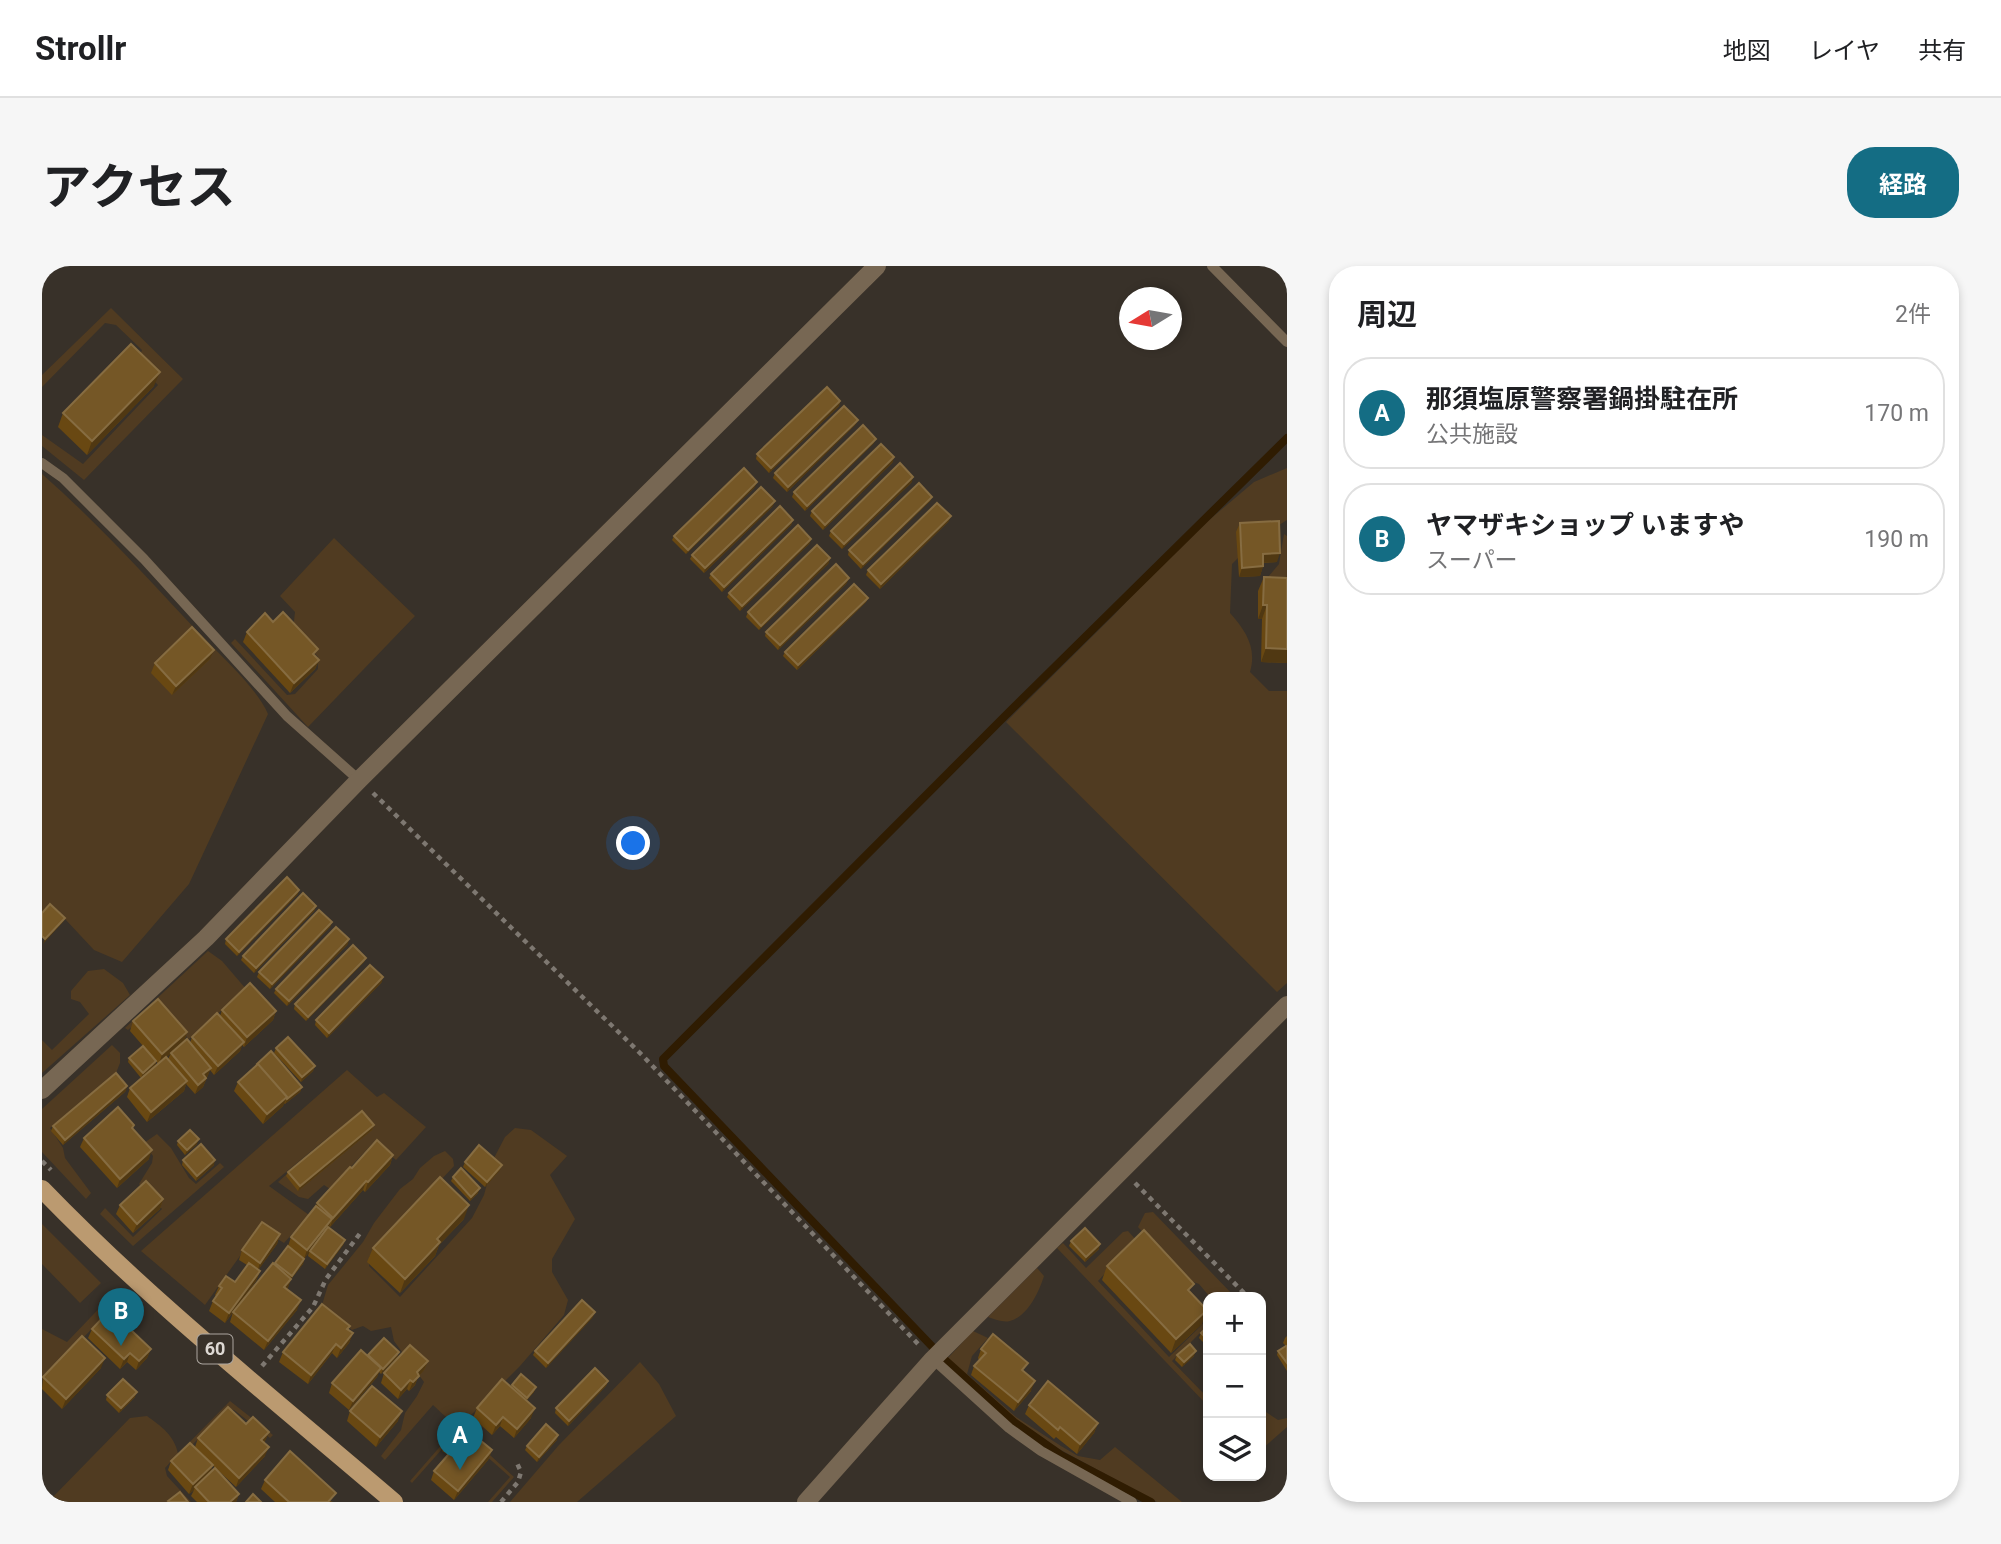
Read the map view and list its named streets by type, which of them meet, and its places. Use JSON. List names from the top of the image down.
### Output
{
  "streets": {
    "main road": ["60"]
  },
  "north": "left",
  "page": {
    "header": "Strollr",
    "nav": ["地図", "レイヤ", "共有"],
    "title": "アクセス",
    "buttons": "経路",
    "heading": ["周辺", "2件"],
    "list": [
      {
        "mark": "A",
        "name": "那須塩原警察署鍋掛駐在所",
        "note": "公共施設",
        "value": "170 m"
      },
      {
        "mark": "B",
        "name": "ヤマザキショップ いますや",
        "note": "スーパー",
        "value": "190 m"
      }
    ],
    "pins": ["B", "A"],
    "map_buttons": ["+", "−"]
  }
}
